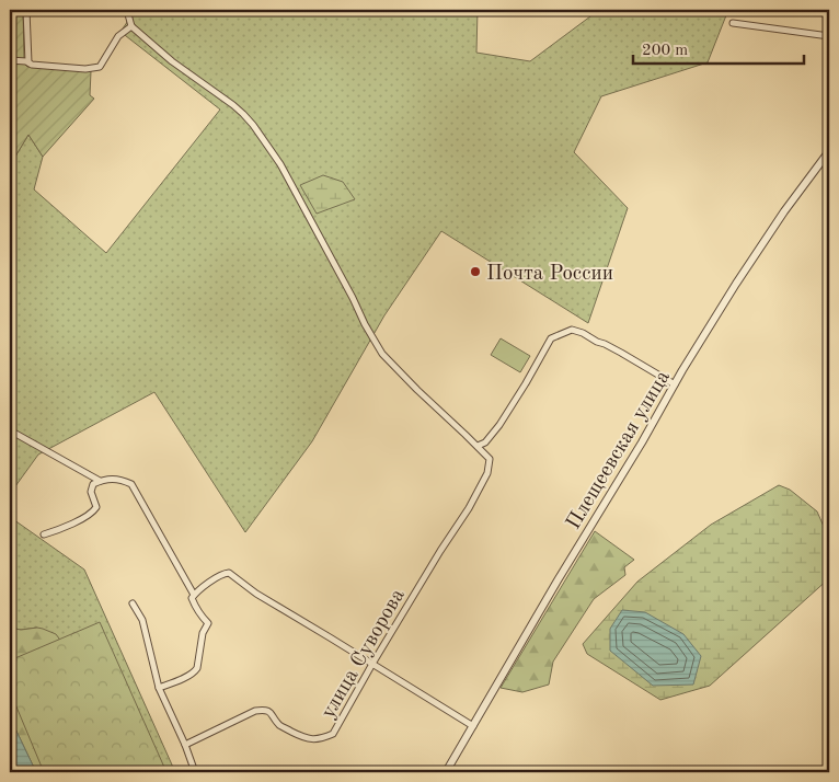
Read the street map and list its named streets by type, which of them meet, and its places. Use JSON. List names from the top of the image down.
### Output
{
  "streets": {
    "street": ["Плещеевская улица", "улица Суворова"]
  },
  "places": ["Почта России"],
  "scale_bar": "200 m"
}
